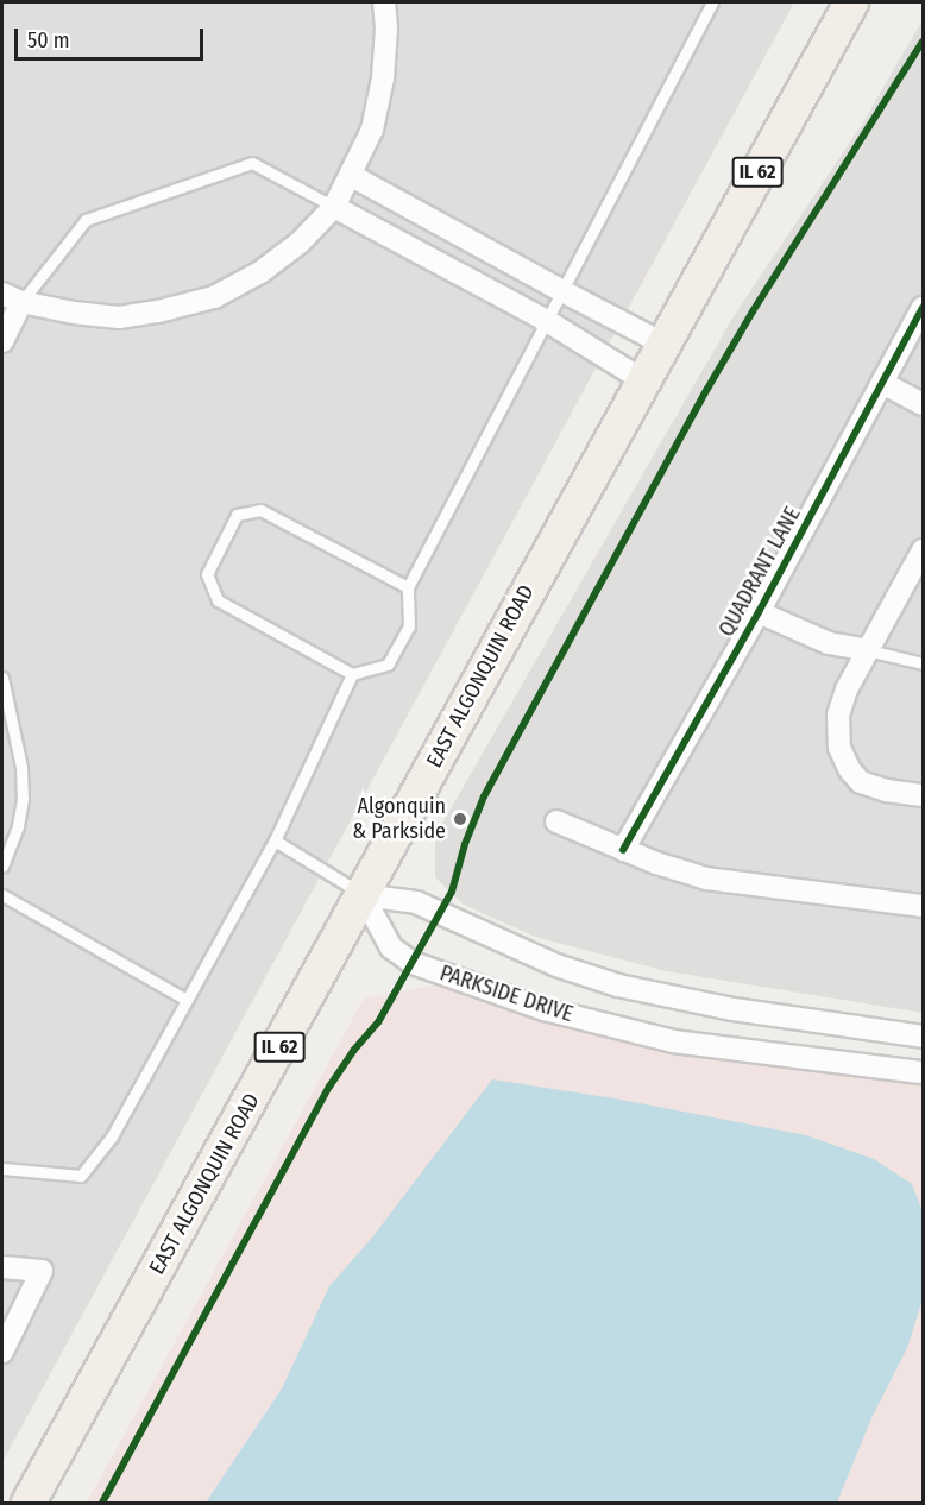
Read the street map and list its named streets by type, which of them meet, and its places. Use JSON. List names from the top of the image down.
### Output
{
  "streets": {
    "main road": ["IL 62", "EAST ALGONQUIN ROAD"],
    "street": ["QUADRANT LANE", "PARKSIDE DRIVE"]
  },
  "crossings": [
    ["EAST ALGONQUIN ROAD", "PARKSIDE DRIVE"]
  ],
  "places": ["Algonquin & Parkside"],
  "scale_bar": "50 m"
}
